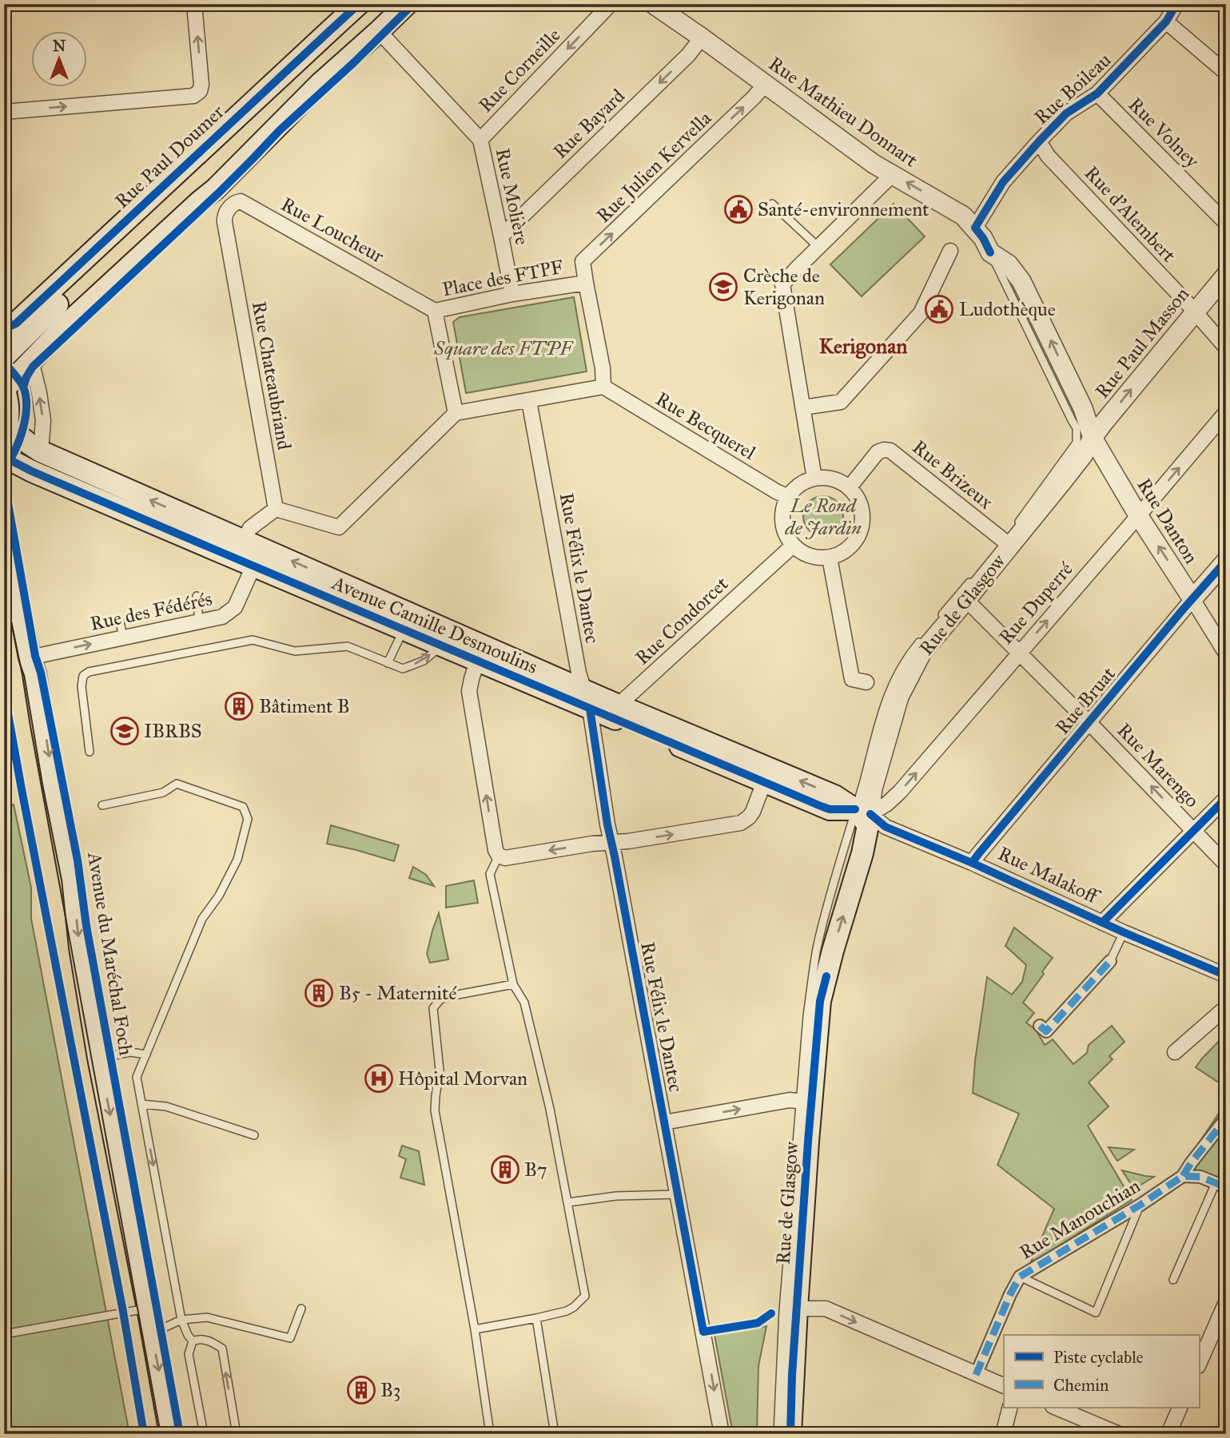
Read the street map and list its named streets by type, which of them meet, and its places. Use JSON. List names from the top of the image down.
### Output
{
  "streets": {
    "main road": [
      "Rue Paul Doumer",
      "Rue de Glasgow",
      "Avenue Camille Desmoulins",
      "Avenue du Maréchal Foch"
    ],
    "street": [
      "Rue Corneille",
      "Rue Boileau",
      "Rue Mathieu Donnart",
      "Rue Bayard",
      "Rue Volney",
      "Rue Julien Kervella",
      "Rue Molière",
      "Rue d'Alembert",
      "Rue Loucheur",
      "Place des FTPF",
      "Rue Paul Masson",
      "Rue Chateaubriand",
      "Rue Becquerel",
      "Rue Brizeux",
      "Rue Danton",
      "Rue Félix le Dantec",
      "Rue Duperré",
      "Rue des Fédérés",
      "Rue Condorcet",
      "Rue Bruat",
      "Rue Marengo",
      "Rue Malakoff",
      "Rue Manouchian"
    ]
  },
  "crossings": [
    ["Rue Corneille", "Rue Molière"],
    ["Rue Boileau", "Rue Mathieu Donnart"],
    ["Rue Boileau", "Rue Volney"],
    ["Rue Boileau", "Rue d'Alembert"],
    ["Rue Mathieu Donnart", "Rue Bayard"],
    ["Rue Mathieu Donnart", "Rue Julien Kervella"],
    ["Rue Mathieu Donnart", "Rue Paul Masson"],
    ["Rue Mathieu Donnart", "Rue Danton"],
    ["Rue Mathieu Donnart", "Rue de Glasgow"],
    ["Rue Bayard", "Rue Molière"],
    ["Rue Julien Kervella", "Place des FTPF"],
    ["Rue Molière", "Place des FTPF"],
    ["Rue d'Alembert", "Rue Paul Masson"],
    ["Rue Loucheur", "Place des FTPF"],
    ["Rue Loucheur", "Rue Chateaubriand"],
    ["Place des FTPF", "Rue Becquerel"],
    ["Rue Paul Masson", "Rue Danton"],
    ["Rue Paul Masson", "Rue de Glasgow"],
    ["Rue Becquerel", "Rue Brizeux"],
    ["Rue Becquerel", "Rue Condorcet"],
    ["Rue Brizeux", "Rue de Glasgow"],
    ["Rue Brizeux", "Rue Condorcet"],
    ["Rue Danton", "Rue Duperré"],
    ["Rue Danton", "Rue de Glasgow"],
    ["Rue Danton", "Rue Bruat"],
    ["Rue Félix le Dantec", "Avenue Camille Desmoulins"],
    ["Rue Duperré", "Rue de Glasgow"],
    ["Rue Duperré", "Avenue Camille Desmoulins"],
    ["Rue Duperré", "Rue Marengo"],
    ["Rue Duperré", "Rue Malakoff"],
    ["Rue de Glasgow", "Avenue Camille Desmoulins"],
    ["Rue de Glasgow", "Rue Marengo"],
    ["Rue de Glasgow", "Rue Malakoff"],
    ["Rue des Fédérés", "Avenue Camille Desmoulins"],
    ["Rue des Fédérés", "Avenue du Maréchal Foch"],
    ["Rue Condorcet", "Avenue Camille Desmoulins"],
    ["Avenue Camille Desmoulins", "Rue Malakoff"],
    ["Rue Bruat", "Rue Marengo"],
    ["Rue Bruat", "Rue Malakoff"]
  ],
  "one_way": [
    "Rue Corneille",
    "Rue Mathieu Donnart",
    "Rue Bayard",
    "Rue Julien Kervella",
    "Rue Paul Masson",
    "Rue Danton",
    "Rue Duperré",
    "Rue des Fédérés",
    "Rue Marengo",
    "Avenue du Maréchal Foch"
  ],
  "districts": ["Kerigonan"],
  "parks": ["Square des FTPF", "Le Rond de Jardin"],
  "places": {
    "public building": ["Santé-environnement", "Ludothèque"],
    "school or university": ["Crèche de Kerigonan", "IBRBS"],
    "building": [
      "Bâtiment B",
      "B5 - Maternité",
      "B7",
      "B3"
    ],
    "hospital": ["Hôpital Morvan"]
  },
  "legend": ["Piste cyclable", "Chemin"],
  "north": "top"
}
